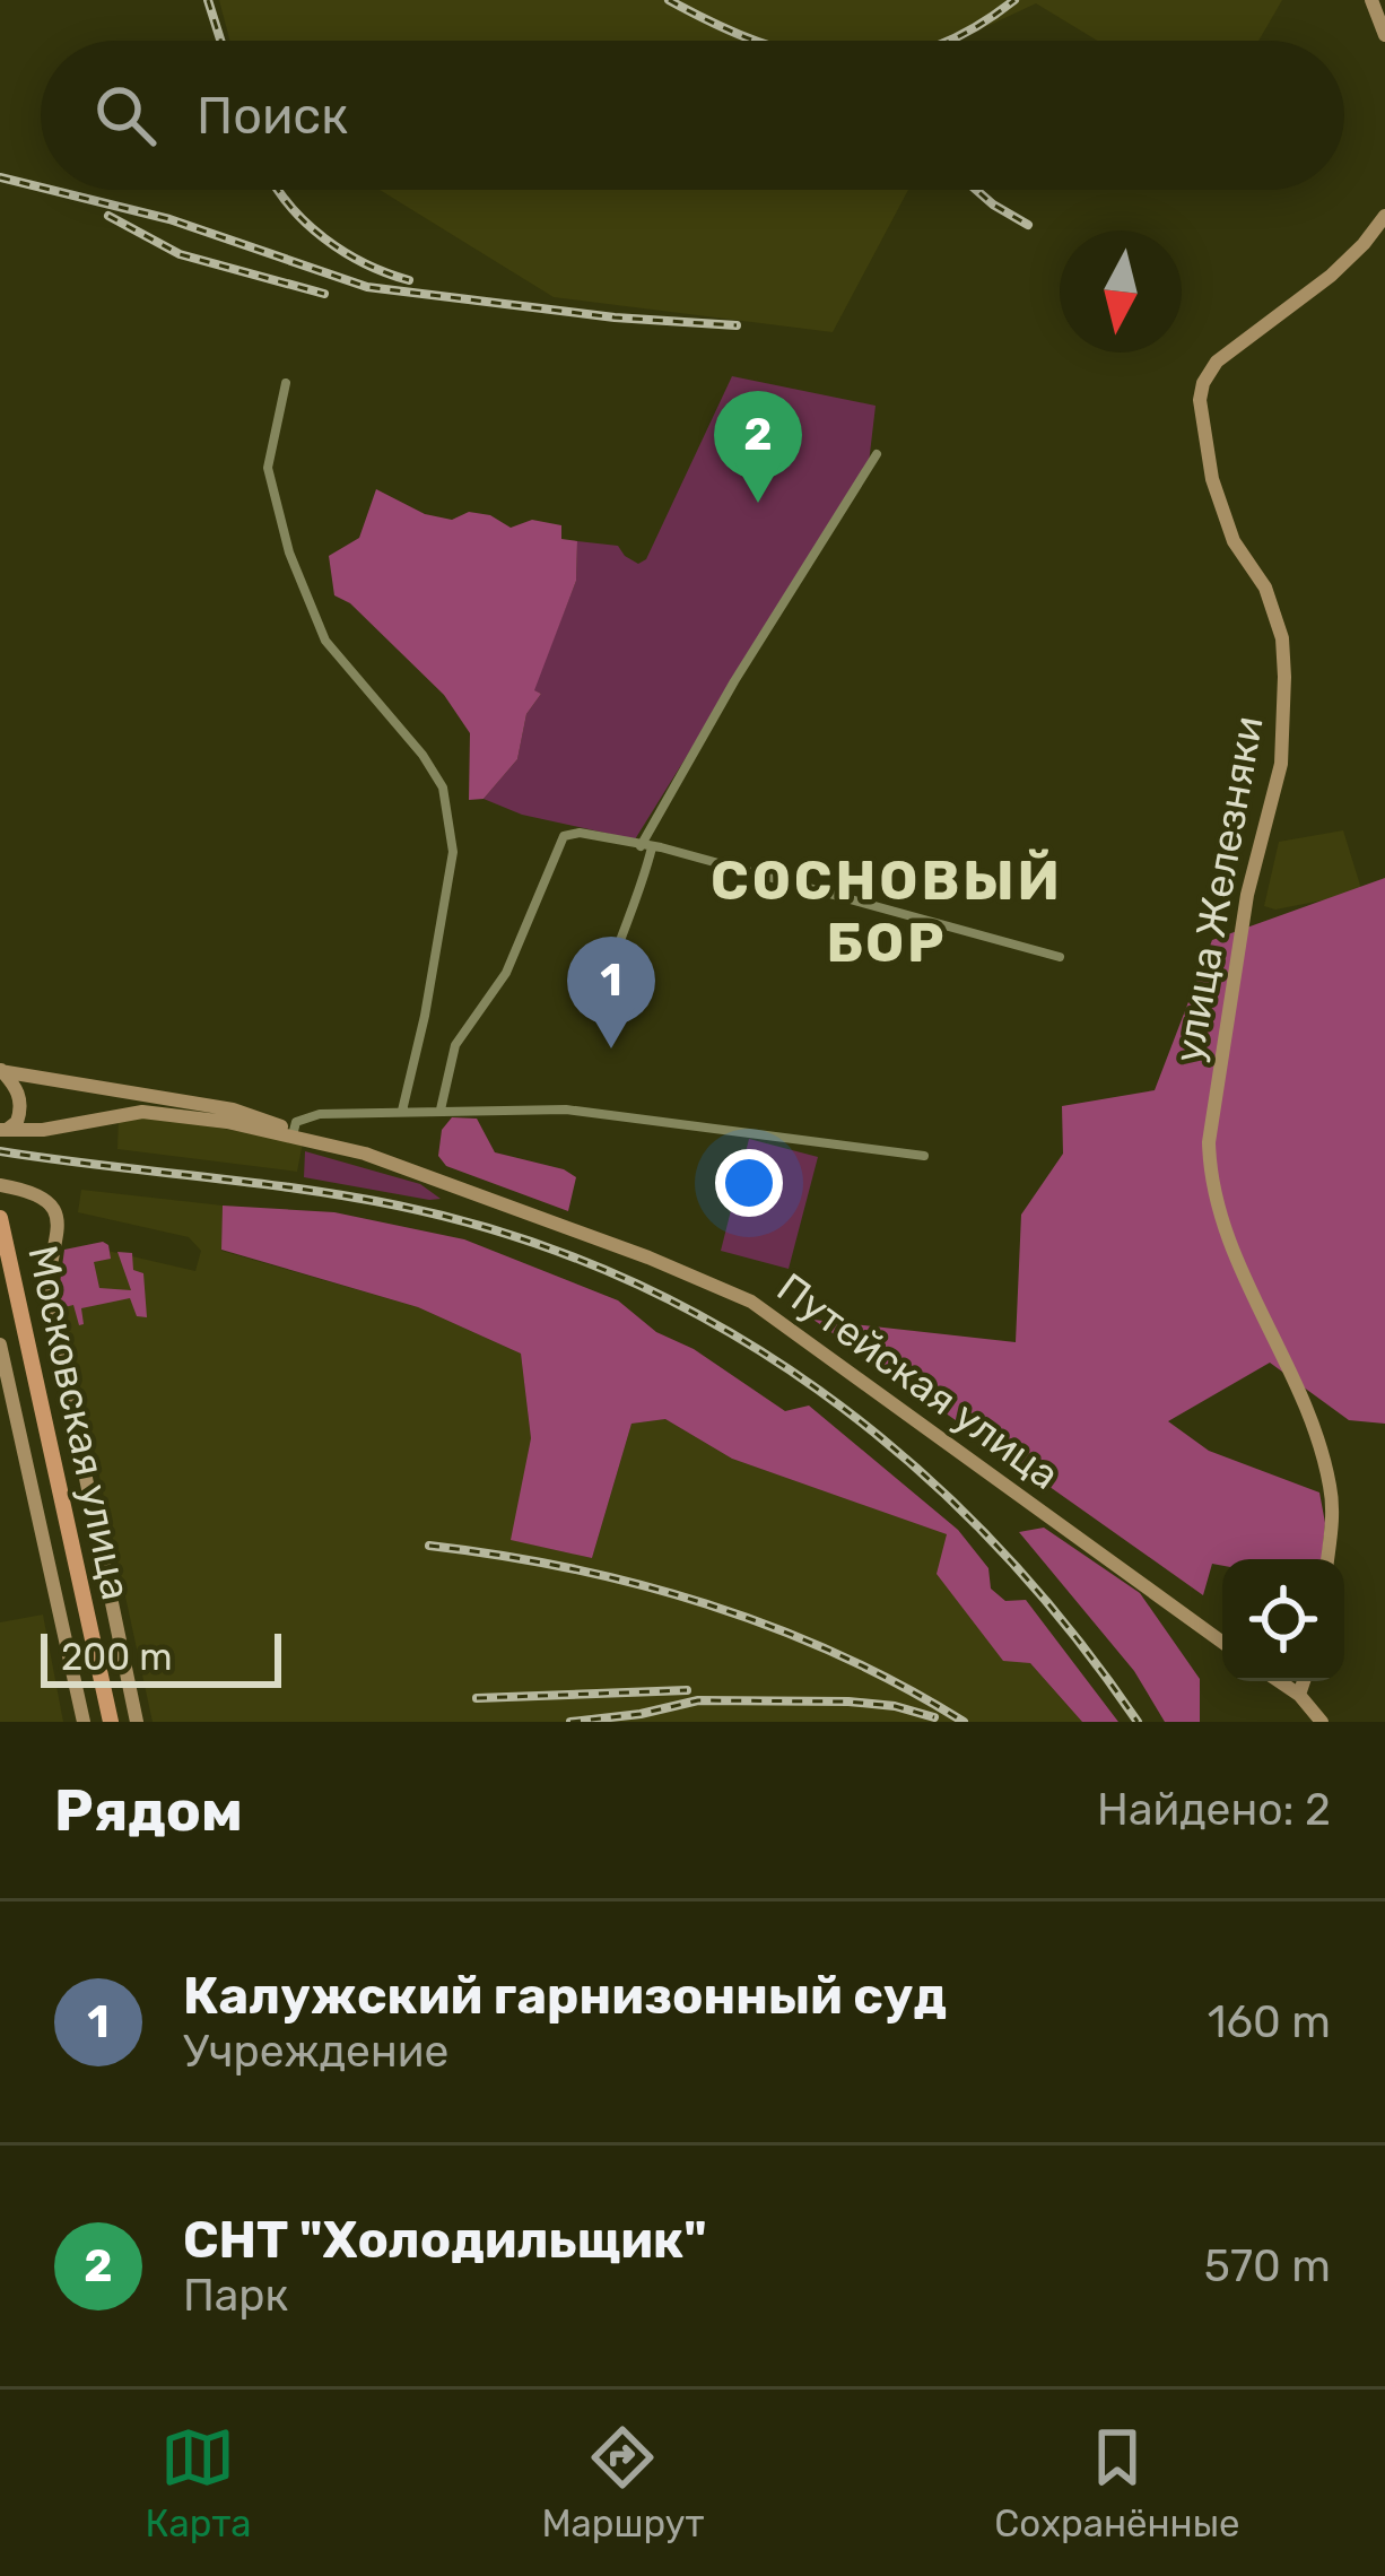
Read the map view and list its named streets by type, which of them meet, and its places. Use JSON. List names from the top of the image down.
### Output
{
  "streets": {
    "main road": ["Московская улица"],
    "street": ["улица Железняки", "Путейская улица"]
  },
  "districts": ["СОСНОВЫЙ БОР"],
  "scale_bar": "200 m",
  "north": "bottom",
  "page": {
    "search": "Поиск",
    "pins": ["2", "1"],
    "scale": "200 m",
    "heading": ["Рядом", "Найдено: 2"],
    "list": [
      {
        "mark": "1",
        "name": "Калужский гарнизонный суд",
        "note": "Учреждение",
        "value": "160 m"
      },
      {
        "mark": "2",
        "name": "СНТ \"Холодильщик\"",
        "note": "Парк",
        "value": "570 m"
      }
    ],
    "nav": ["Карта", "Маршрут", "Сохранённые"]
  }
}
